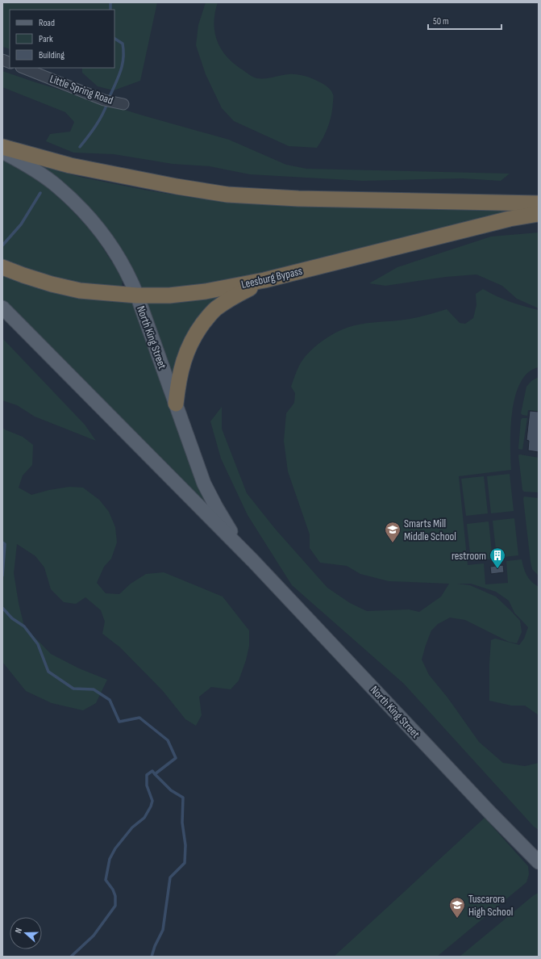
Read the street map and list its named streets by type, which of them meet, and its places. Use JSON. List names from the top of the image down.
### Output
{
  "streets": {
    "highway": ["Leesburg Bypass"],
    "main road": ["North King Street"],
    "street": ["Little Spring Road"]
  },
  "crossings": [
    ["Leesburg Bypass", "North King Street"]
  ],
  "places": {
    "school or university": ["Smarts Mill Middle School", "Tuscarora High School"],
    "building": ["restroom"]
  },
  "legend": ["Road", "Park", "Building"],
  "scale_bar": "50 m",
  "north": "left"
}
